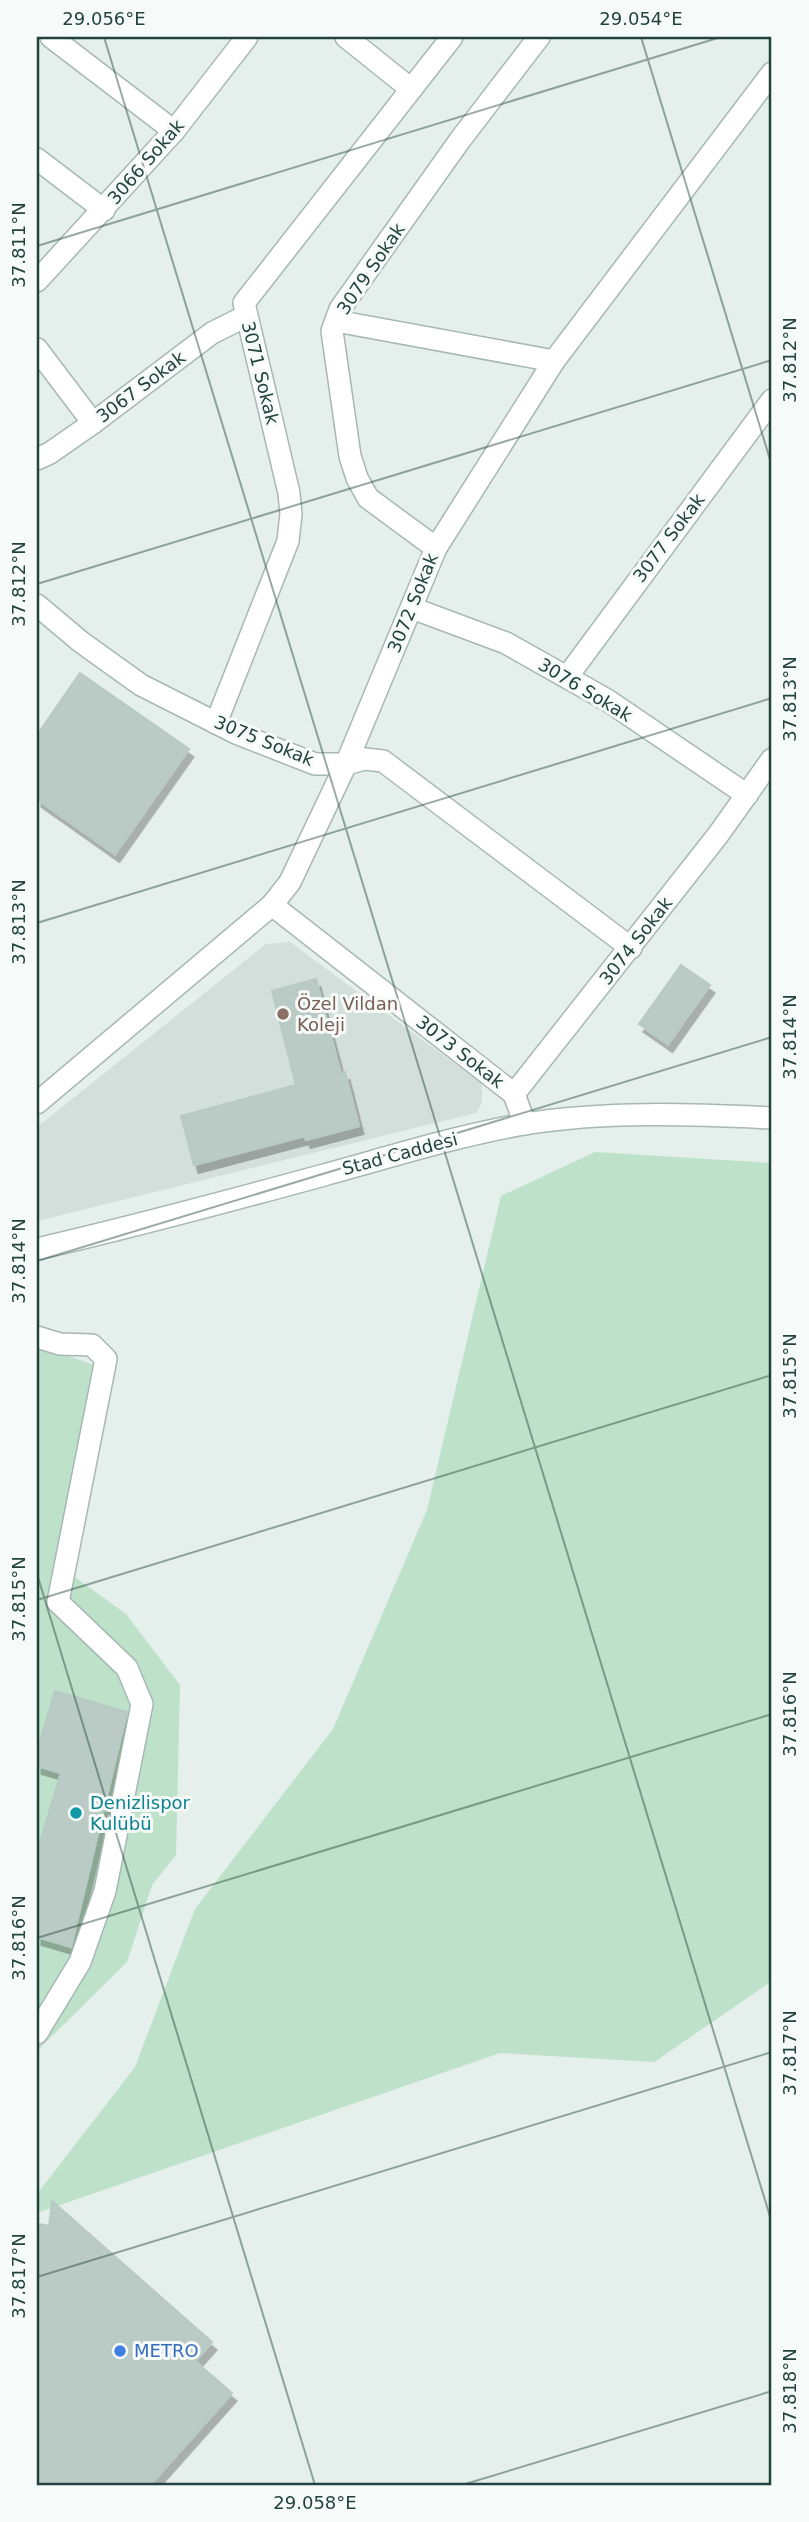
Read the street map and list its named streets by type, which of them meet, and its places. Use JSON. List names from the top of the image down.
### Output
{
  "streets": {
    "street": [
      "3066 Sokak",
      "3079 Sokak",
      "3071 Sokak",
      "3067 Sokak",
      "3077 Sokak",
      "3072 Sokak",
      "3076 Sokak",
      "3075 Sokak",
      "3074 Sokak",
      "3073 Sokak",
      "Stad Caddesi"
    ]
  },
  "crossings": [
    ["3079 Sokak", "3072 Sokak"],
    ["3071 Sokak", "3067 Sokak"],
    ["3071 Sokak", "3075 Sokak"],
    ["3077 Sokak", "3076 Sokak"],
    ["3072 Sokak", "3076 Sokak"],
    ["3072 Sokak", "3075 Sokak"],
    ["3072 Sokak", "3073 Sokak"],
    ["3076 Sokak", "3074 Sokak"],
    ["3075 Sokak", "3074 Sokak"],
    ["3074 Sokak", "3073 Sokak"]
  ],
  "places": ["Özel Vildan Koleji", "Denizlispor Kulübü", "METRO"],
  "coordinates": [
    "29.056°E",
    "29.054°E",
    "37.811°N",
    "37.812°N",
    "37.813°N",
    "37.814°N",
    "37.815°N",
    "37.816°N",
    "37.817°N",
    "37.818°N",
    "29.058°E"
  ]
}
